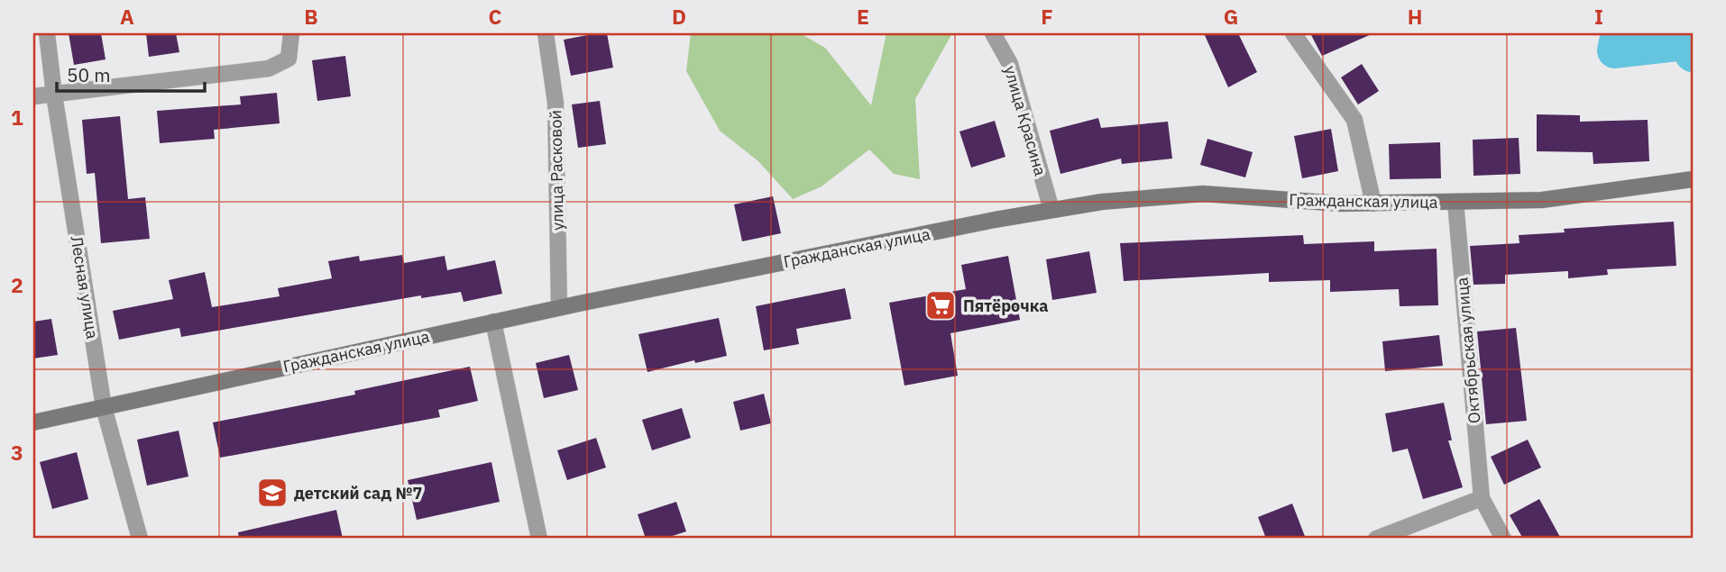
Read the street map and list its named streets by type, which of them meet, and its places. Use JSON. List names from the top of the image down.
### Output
{
  "streets": {
    "street": [
      "улица Красина",
      "улица Расковой",
      "Гражданская улица",
      "Лесная улица",
      "Октябрьская улица"
    ]
  },
  "crossings": [
    ["улица Красина", "Гражданская улица"],
    ["улица Расковой", "Гражданская улица"],
    ["Гражданская улица", "Лесная улица"],
    ["Гражданская улица", "Октябрьская улица"]
  ],
  "places": {
    "supermarket": ["Пятёрочка"],
    "school or university": ["детский сад №7"]
  },
  "scale_bar": "50 m",
  "grid": {
    "columns": [
      "A",
      "B",
      "C",
      "D",
      "E",
      "F",
      "G",
      "H",
      "I"
    ],
    "rows": ["1", "2", "3"]
  }
}
